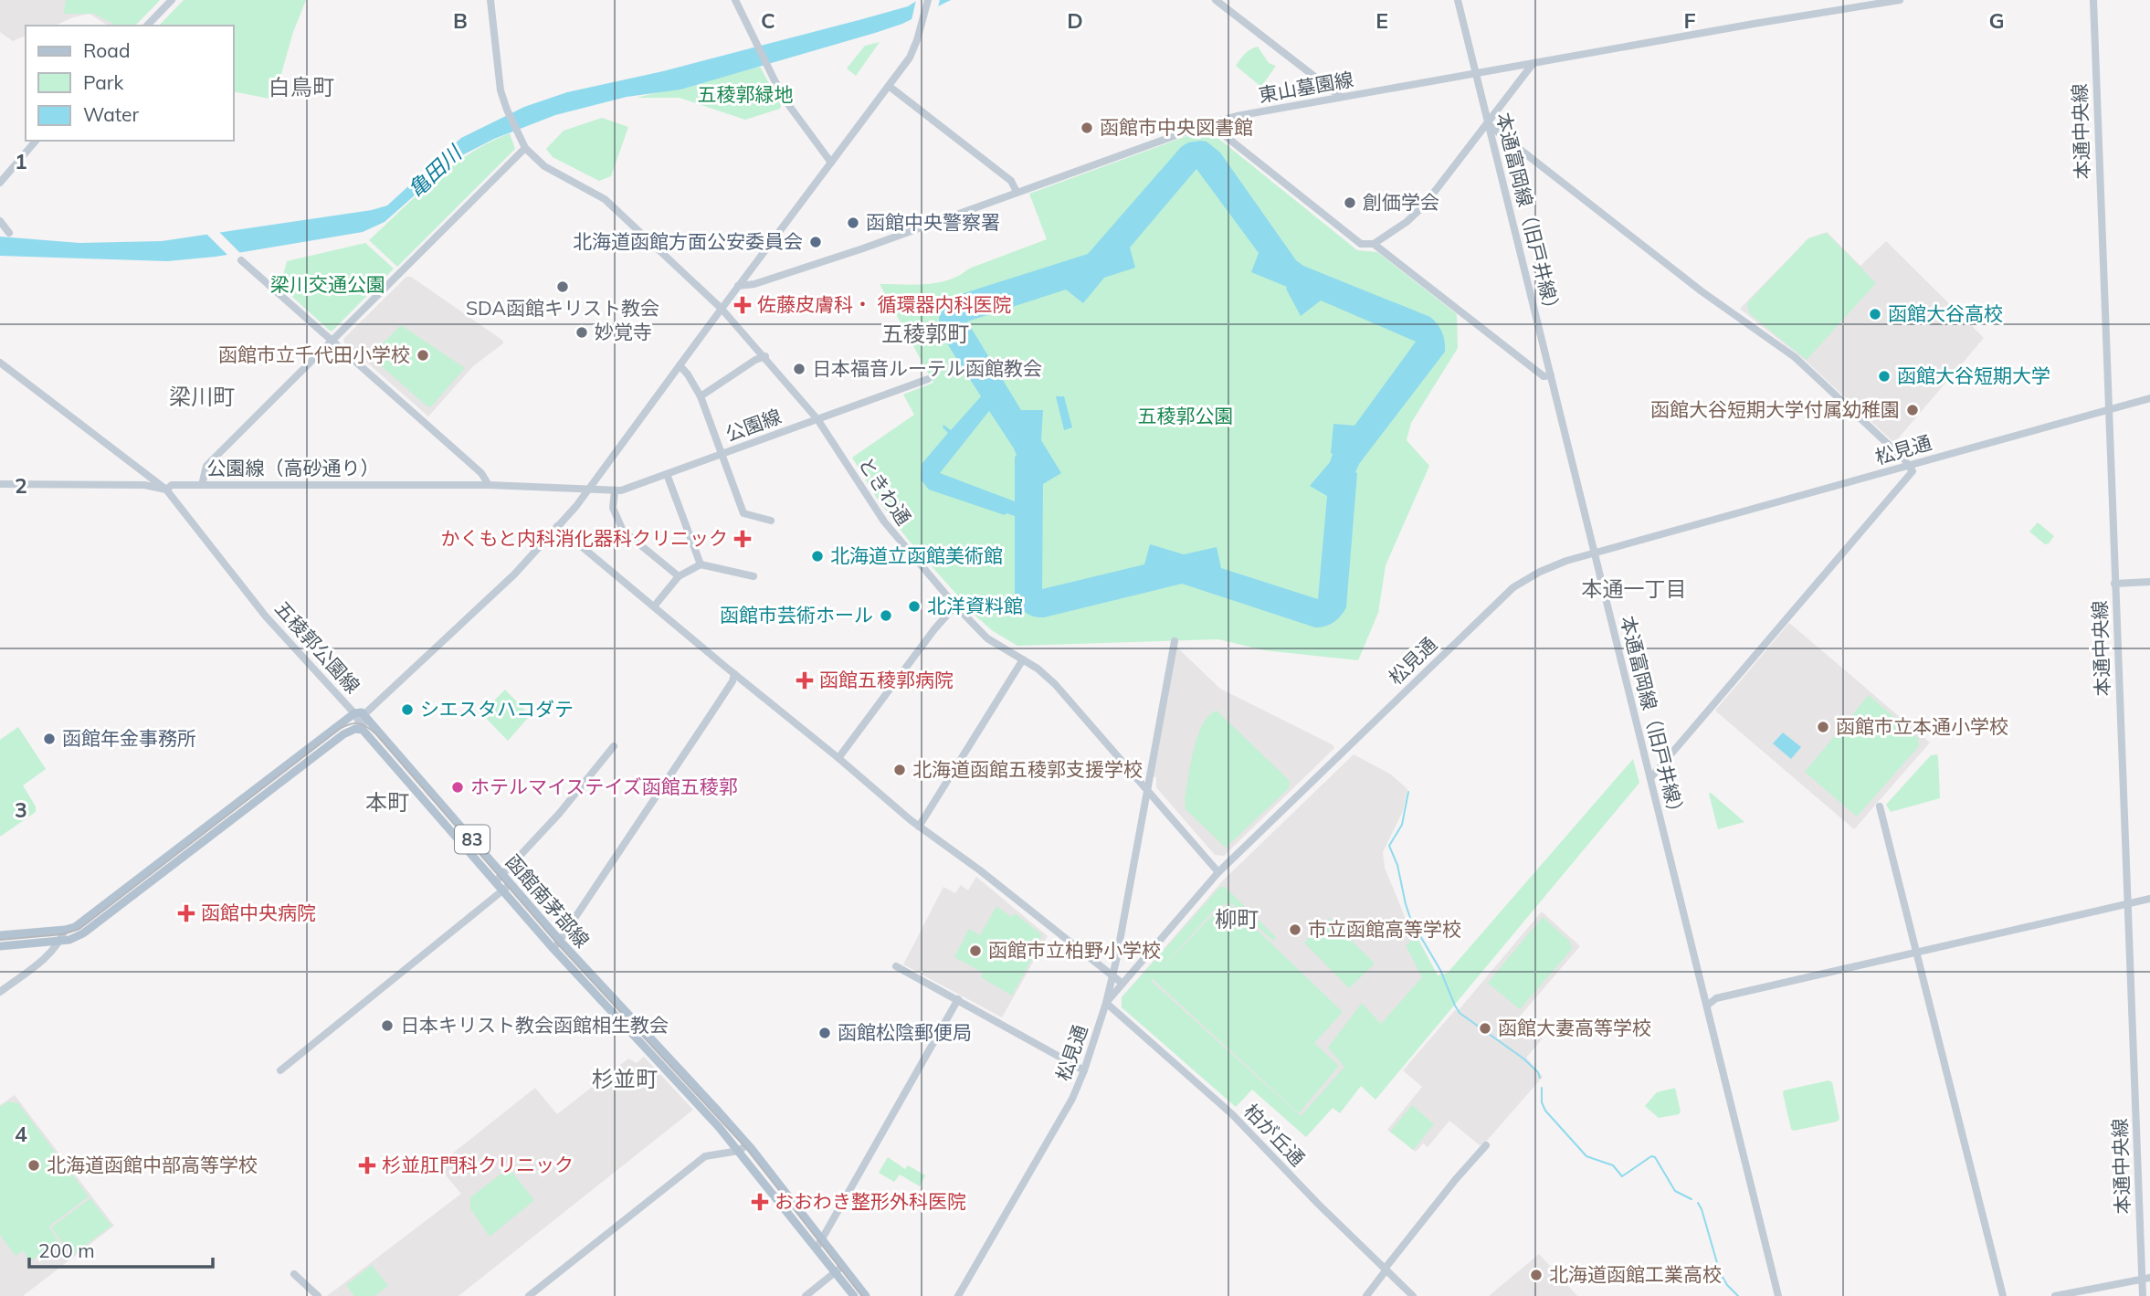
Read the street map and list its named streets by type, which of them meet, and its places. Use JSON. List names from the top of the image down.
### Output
{
  "streets": {
    "main road": ["83", "函館南茅部線"],
    "street": [
      "東山墓園線",
      "本通中央線",
      "本通富岡線（旧戸井線）",
      "公園線",
      "松見通",
      "公園線（高砂通り）",
      "ときわ通",
      "五稜郭公園線",
      "柏が丘通"
    ]
  },
  "crossings": [
    ["東山墓園線", "本通富岡線（旧戸井線）"],
    ["東山墓園線", "五稜郭公園線"],
    ["本通中央線", "松見通"],
    ["本通富岡線（旧戸井線）", "松見通"],
    ["公園線", "公園線（高砂通り）"],
    ["公園線", "ときわ通"],
    ["公園線", "五稜郭公園線"],
    ["松見通", "ときわ通"],
    ["松見通", "柏が丘通"],
    ["公園線（高砂通り）", "五稜郭公園線"],
    ["ときわ通", "五稜郭公園線"],
    ["五稜郭公園線", "函館南茅部線"]
  ],
  "districts": [
    "白鳥町",
    "五稜郭町",
    "梁川町",
    "本通一丁目",
    "本町",
    "柳町",
    "杉並町"
  ],
  "water": ["亀田川"],
  "parks": ["五稜郭緑地", "梁川交通公園", "五稜郭公園"],
  "places": {
    "other": [
      "函館市中央図書館",
      "創価学会",
      "函館中央警察署",
      "北海道函館方面公安委員会",
      "SDA函館キリスト教会",
      "函館大谷高校",
      "妙覚寺",
      "函館市立千代田小学校",
      "日本福音ルーテル函館教会",
      "函館大谷短期大学",
      "函館大谷短期大学付属幼稚園",
      "北海道立函館美術館",
      "北洋資料館",
      "函館市芸術ホール",
      "シエスタハコダテ",
      "函館市立本通小学校",
      "函館年金事務所",
      "北海道函館五稜郭支援学校",
      "ホテルマイステイズ函館五稜郭",
      "市立函館高等学校",
      "函館市立柏野小学校",
      "日本キリスト教会函館相生教会",
      "函館大妻高等学校",
      "函館松陰郵便局",
      "北海道函館中部高等学校",
      "北海道函館工業高校"
    ],
    "health": [
      "佐藤皮膚科・ 循環器内科医院",
      "かくもと内科消化器科クリニック",
      "函館五稜郭病院",
      "函館中央病院",
      "杉並肛門科クリニック",
      "おおわき整形外科医院"
    ]
  },
  "legend": ["Road", "Park", "Water"],
  "scale_bar": "200 m",
  "grid": {
    "columns": [
      "B",
      "C",
      "D",
      "E",
      "F",
      "G"
    ],
    "rows": [
      "1",
      "2",
      "3",
      "4"
    ]
  }
}
